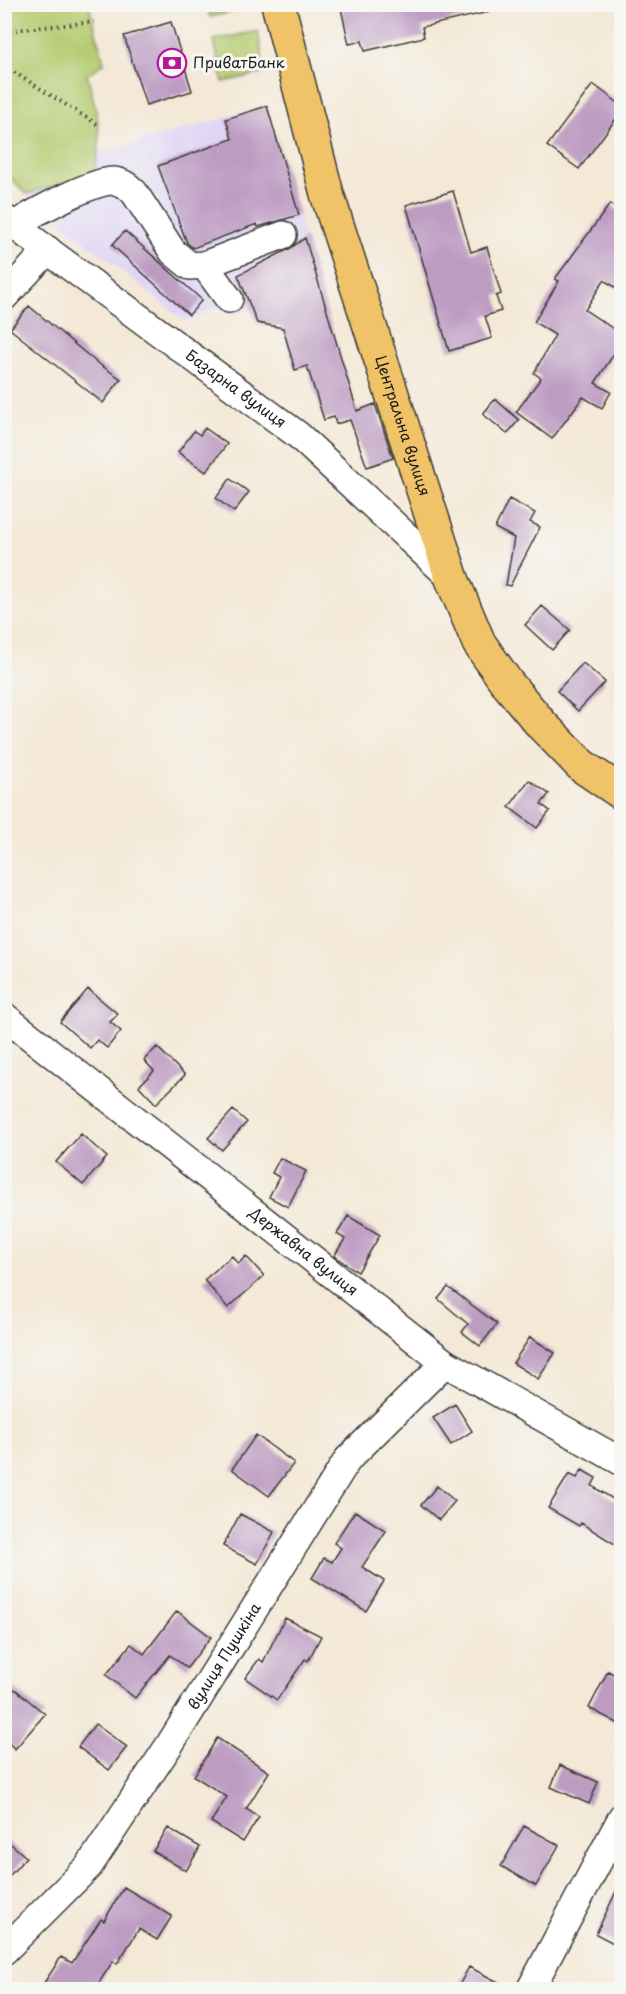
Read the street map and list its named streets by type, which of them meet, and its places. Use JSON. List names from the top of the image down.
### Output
{
  "streets": {
    "main road": ["Центральна вулиця"],
    "street": ["Базарна вулиця", "Державна вулиця", "вулиця Пушкіна"]
  },
  "crossings": [
    ["Базарна вулиця", "Центральна вулиця"],
    ["Державна вулиця", "вулиця Пушкіна"]
  ],
  "places": {
    "bank": ["ПриватБанк"]
  }
}
